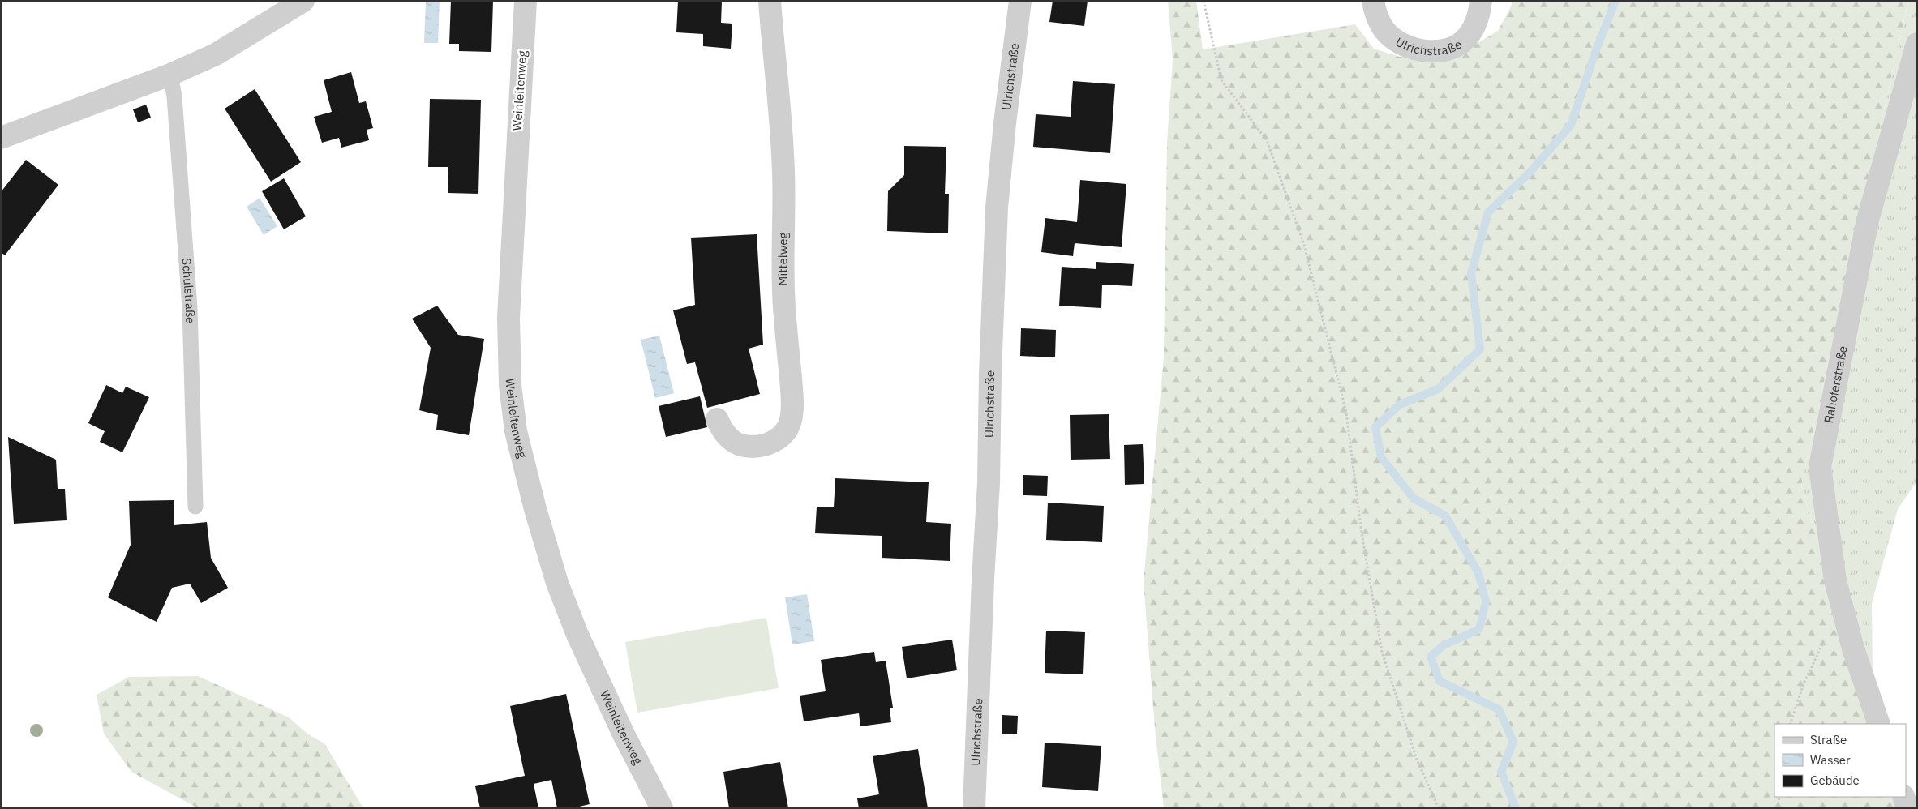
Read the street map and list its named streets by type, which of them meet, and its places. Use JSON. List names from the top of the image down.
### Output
{
  "streets": {
    "street": [
      "Ulrichstraße",
      "Weinleitenweg",
      "Mittelweg",
      "Rahoferstraße"
    ],
    "lane": ["Schulstraße"]
  },
  "legend": ["Straße", "Wasser", "Gebäude"]
}
